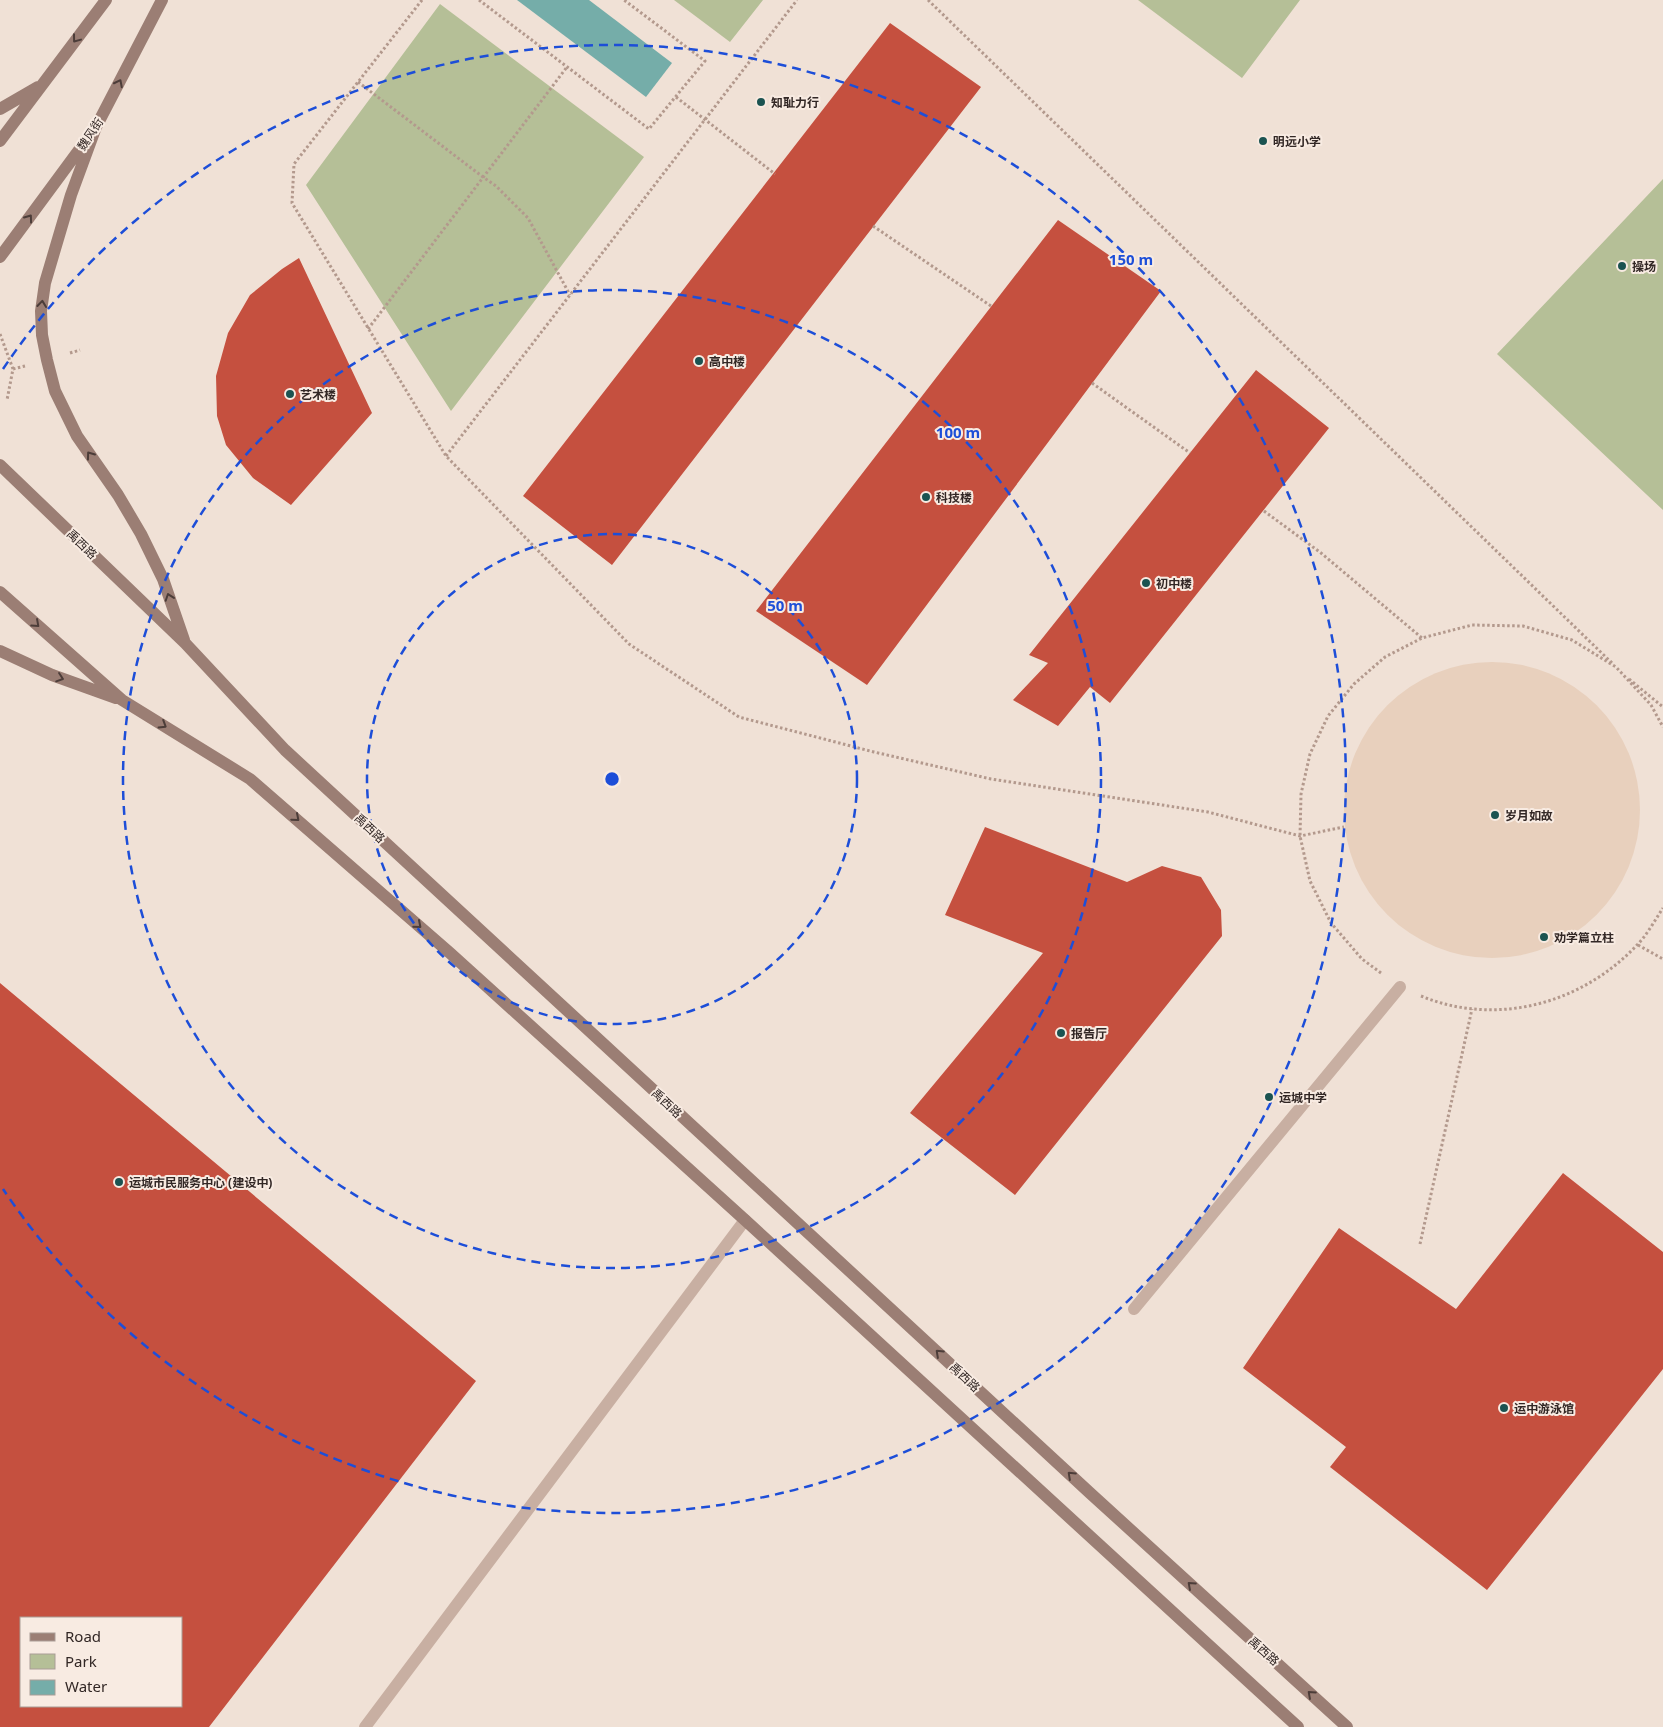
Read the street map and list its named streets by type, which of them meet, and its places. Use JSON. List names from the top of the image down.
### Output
{
  "streets": {
    "main road": ["魏风街", "禹西路"]
  },
  "places": [
    "知耻力行",
    "明远小学",
    "操场",
    "高中楼",
    "艺术楼",
    "科技楼",
    "初中楼",
    "岁月如故",
    "劝学篇立柱",
    "报告厅",
    "运城中学",
    "运城市民服务中心 (建设中)",
    "运中游泳馆"
  ],
  "legend": ["Road", "Park", "Water"],
  "rings": ["150 m", "100 m", "50 m"]
}
